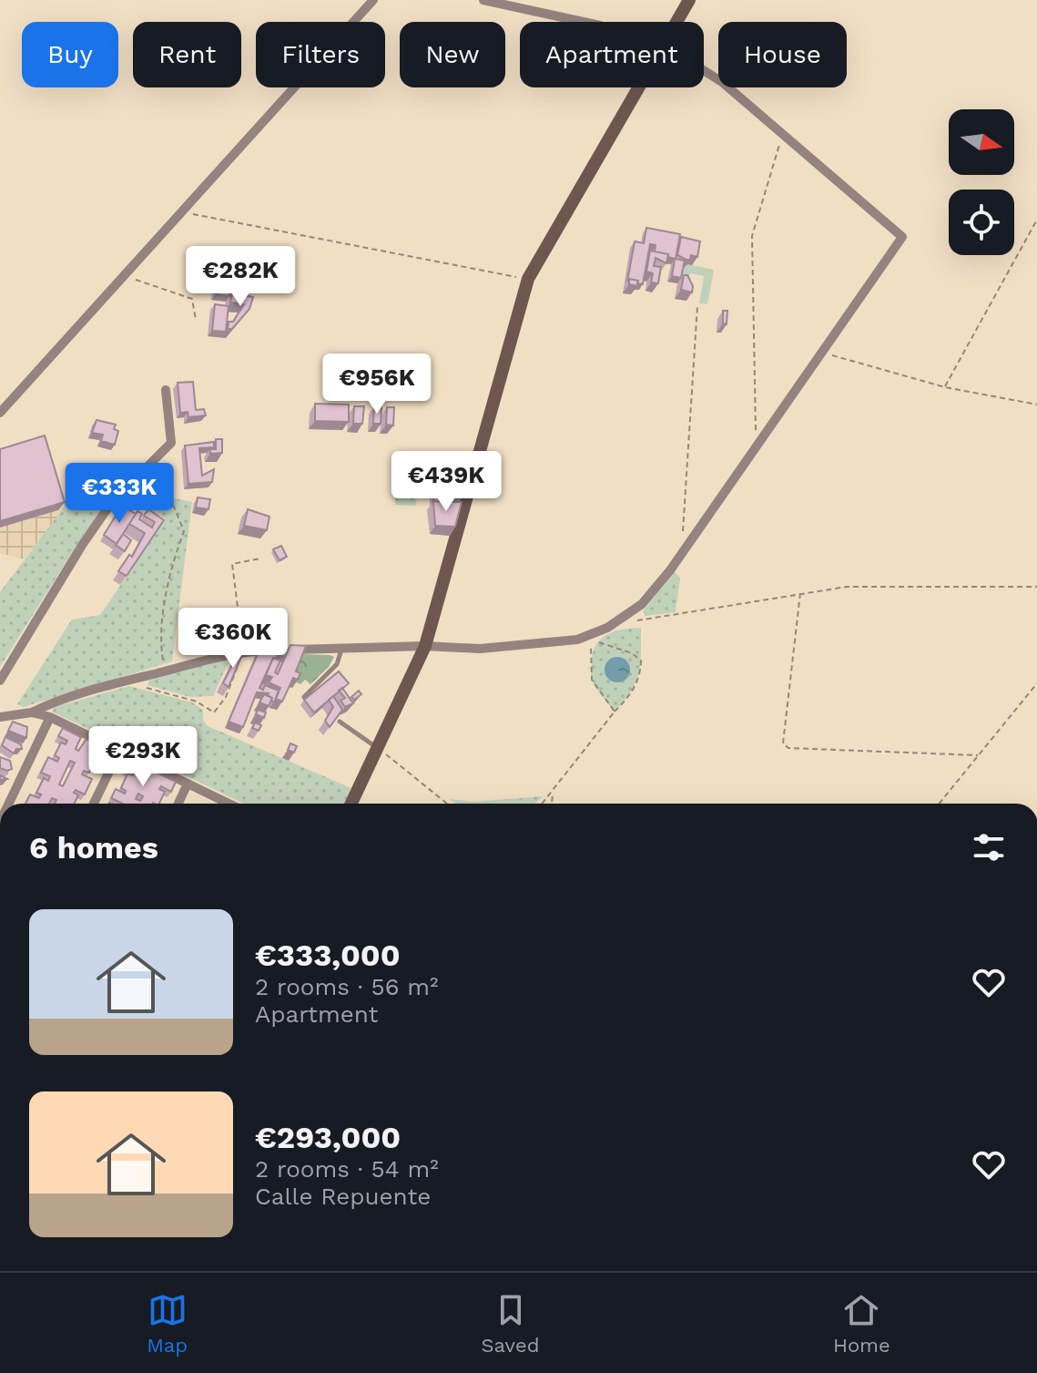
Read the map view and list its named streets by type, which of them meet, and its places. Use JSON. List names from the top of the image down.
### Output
{
  "north": "right",
  "page": {
    "chip": [
      "Buy",
      "Rent",
      "Filters",
      "New",
      "Apartment",
      "House"
    ],
    "price": [
      "€282K",
      "€956K",
      "€439K",
      "€333K",
      "€360K",
      "€293K"
    ],
    "heading": "6 homes",
    "list": [
      {
        "name": "€333,000",
        "note": "2 rooms · 56 m² · Apartment"
      },
      {
        "name": "€293,000",
        "note": "2 rooms · 54 m² · Calle Repuente"
      }
    ],
    "tabs": ["Map", "Saved", "Home"]
  }
}
